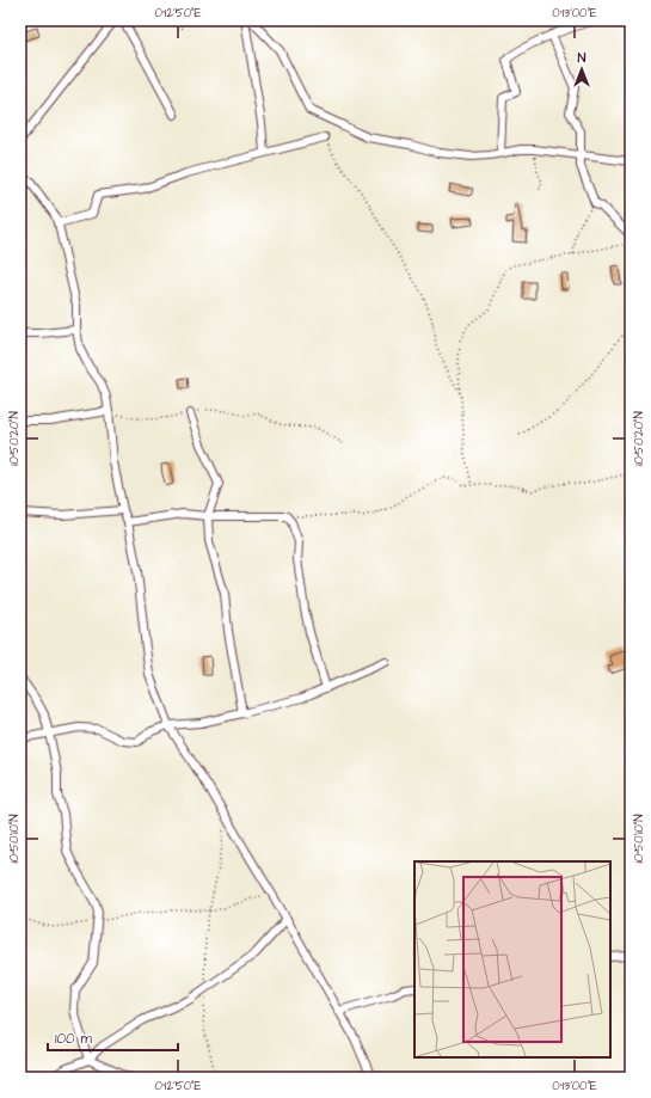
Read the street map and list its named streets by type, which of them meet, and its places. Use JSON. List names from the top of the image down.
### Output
{
  "scale_bar": "100 m",
  "north": "top",
  "coordinates": [
    "0°12'50\"E",
    "0°13'00\"E",
    "10°50'20\"N",
    "10°50'10\"N"
  ]
}
